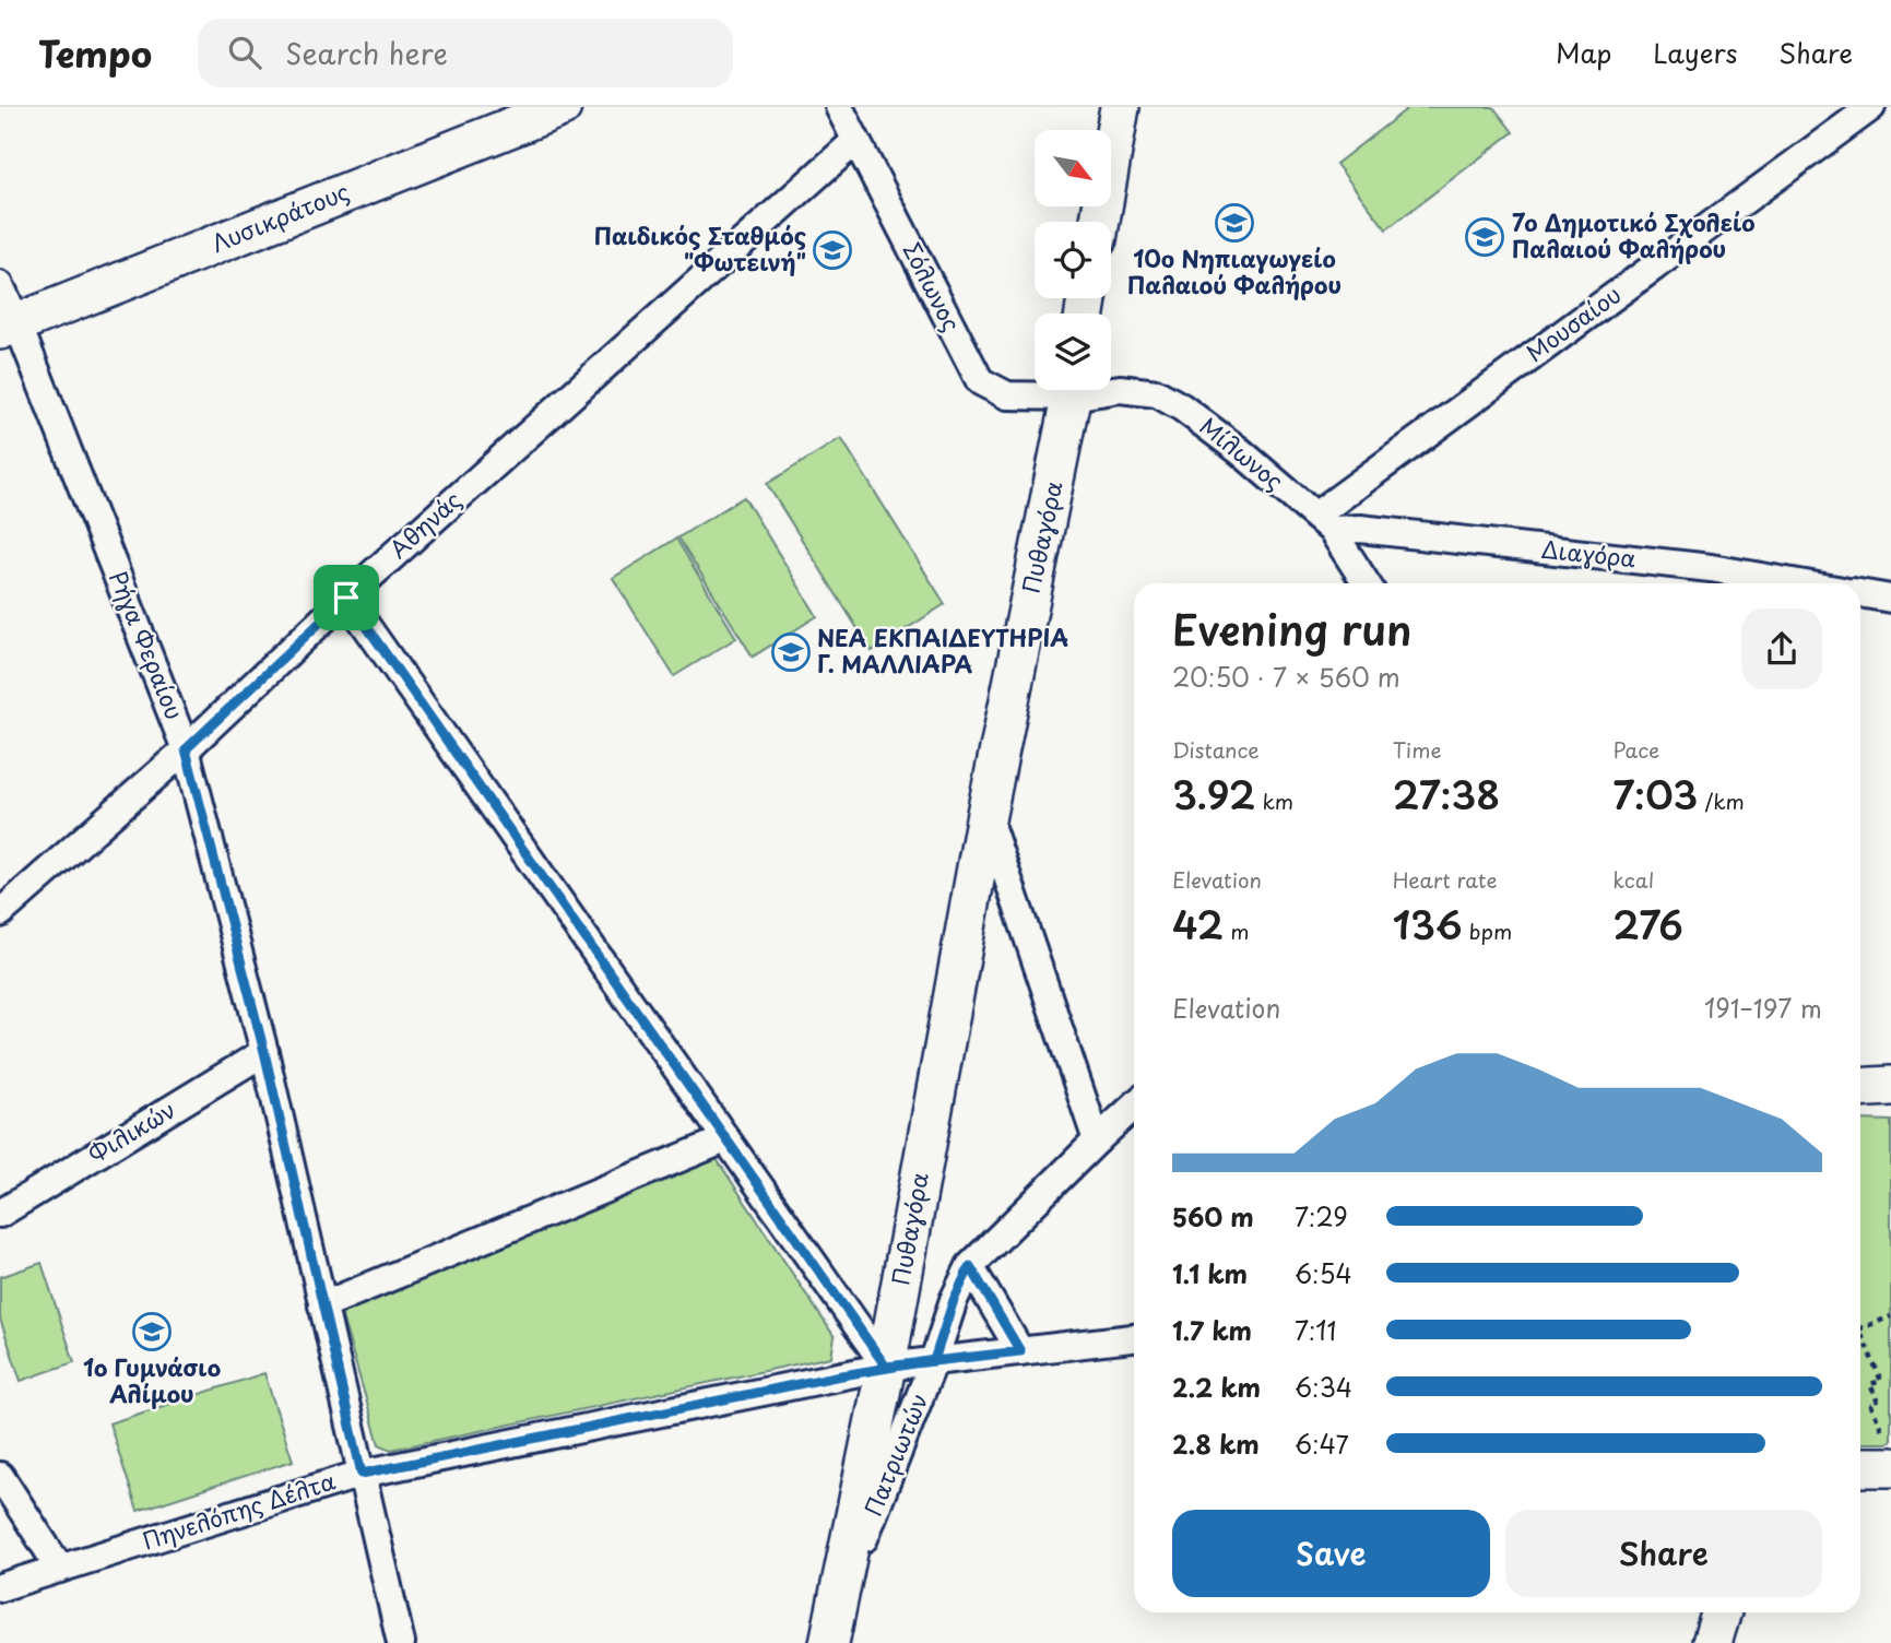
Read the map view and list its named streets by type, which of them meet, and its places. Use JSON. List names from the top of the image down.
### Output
{
  "streets": {
    "street": [
      "Λυσικράτους",
      "Σόλωνος",
      "Μουσαίου",
      "Μίλωνος",
      "Αθηνάς",
      "Πυθαγόρα",
      "Διαγόρα",
      "Ρήγα Φεραίου",
      "Φιλικών",
      "Πατριωτών",
      "Πηνελόπης Δέλτα"
    ]
  },
  "crossings": [
    ["Λυσικράτους", "Ρήγα Φεραίου"],
    ["Σόλωνος", "Αθηνάς"],
    ["Μουσαίου", "Μίλωνος"],
    ["Μουσαίου", "Διαγόρα"],
    ["Μίλωνος", "Διαγόρα"],
    ["Αθηνάς", "Ρήγα Φεραίου"],
    ["Πυθαγόρα", "Πατριωτών"],
    ["Πυθαγόρα", "Πηνελόπης Δέλτα"],
    ["Ρήγα Φεραίου", "Φιλικών"],
    ["Ρήγα Φεραίου", "Πηνελόπης Δέλτα"],
    ["Πατριωτών", "Πηνελόπης Δέλτα"]
  ],
  "places": {
    "school or university": [
      "10ο Νηπιαγωγείο Παλαιού Φαλήρου",
      "7ο Δημοτικό Σχολείο Παλαιού Φαλήρου",
      "Παιδικός Σταθμός \"Φωτεινή\"",
      "ΝΕΑ ΕΚΠΑΙΔΕΥΤΗΡΙΑ Γ. ΜΑΛΛΙΑΡΑ",
      "1ο Γυμνάσιο Αλίμου"
    ]
  },
  "north": "bottom right",
  "page": {
    "header": "Tempo",
    "search": "Search here",
    "nav": ["Map", "Layers", "Share"],
    "heading": ["Evening run", "20:50 · 7 × 560 m"],
    "stats": [
      ["Distance", "3.92 km"],
      ["Time", "27:38"],
      ["Pace", "7:03 /km"],
      ["Elevation", "42 m"],
      ["Heart rate", "136 bpm"],
      ["kcal", "276"]
    ],
    "chart": ["Elevation", "191–197 m"],
    "list": [
      {
        "name": "560 m",
        "note": "7:29"
      },
      {
        "name": "1.1 km",
        "note": "6:54"
      },
      {
        "name": "1.7 km",
        "note": "7:11"
      },
      {
        "name": "2.2 km",
        "note": "6:34"
      },
      {
        "name": "2.8 km",
        "note": "6:47"
      }
    ],
    "buttons": ["Save", "Share"]
  }
}
